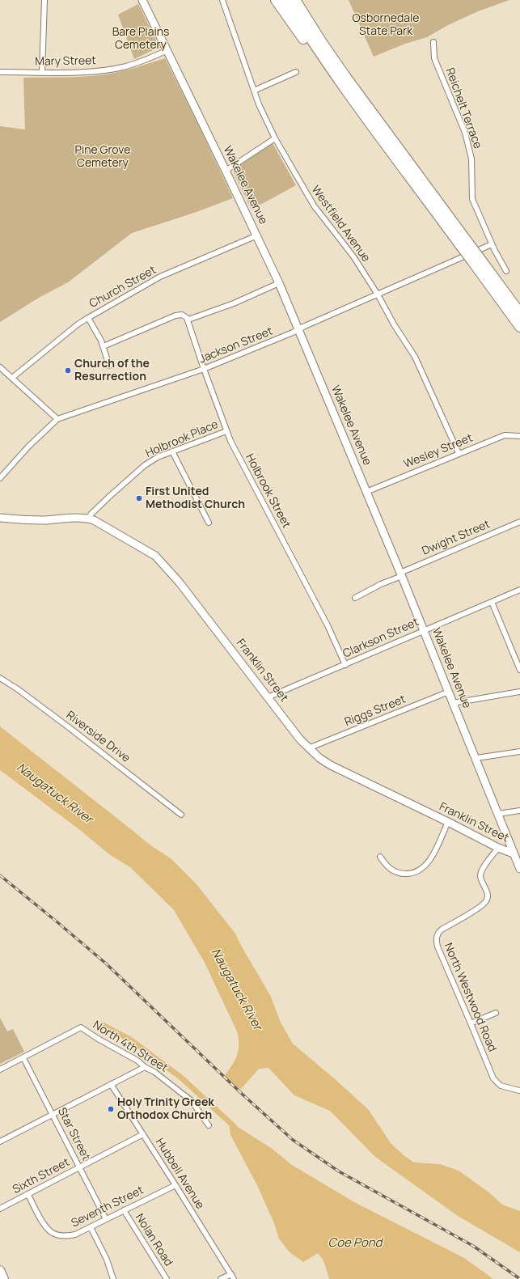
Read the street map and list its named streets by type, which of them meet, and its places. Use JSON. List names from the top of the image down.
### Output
{
  "streets": {
    "main road": ["Wakelee Avenue", "Franklin Street"],
    "street": [
      "Mary Street",
      "Reichelt Terrace",
      "Westfield Avenue",
      "Church Street",
      "Jackson Street",
      "Holbrook Place",
      "Wesley Street",
      "Holbrook Street",
      "Dwight Street",
      "Clarkson Street",
      "Riggs Street",
      "Riverside Drive",
      "North Westwood Road",
      "North 4th Street",
      "Star Street",
      "Hubbell Avenue",
      "Sixth Street",
      "Seventh Street",
      "Nolan Road"
    ]
  },
  "crossings": [
    ["Mary Street", "Wakelee Avenue"],
    ["Reichelt Terrace", "Jackson Street"],
    ["Wakelee Avenue", "Church Street"],
    ["Wakelee Avenue", "Jackson Street"],
    ["Wakelee Avenue", "Wesley Street"],
    ["Wakelee Avenue", "Dwight Street"],
    ["Wakelee Avenue", "Clarkson Street"],
    ["Wakelee Avenue", "Franklin Street"],
    ["Wakelee Avenue", "Riggs Street"],
    ["Westfield Avenue", "Jackson Street"],
    ["Westfield Avenue", "Wesley Street"],
    ["Jackson Street", "Holbrook Street"],
    ["Holbrook Place", "Holbrook Street"],
    ["Holbrook Place", "Franklin Street"],
    ["Holbrook Street", "Clarkson Street"],
    ["Clarkson Street", "Franklin Street"],
    ["Franklin Street", "Riggs Street"],
    ["Franklin Street", "North Westwood Road"],
    ["North 4th Street", "Star Street"],
    ["Star Street", "Sixth Street"],
    ["Star Street", "Seventh Street"],
    ["Hubbell Avenue", "Sixth Street"],
    ["Hubbell Avenue", "Seventh Street"],
    ["Sixth Street", "Seventh Street"],
    ["Seventh Street", "Nolan Road"]
  ],
  "water": ["Naugatuck River", "Coe Pond"],
  "parks": ["Osbornedale State Park", "Bare Plains Cemetery", "Pine Grove Cemetery"],
  "places": ["Church of the Resurrection", "First United Methodist Church", "Holy Trinity Greek Orthodox Church"]
}
